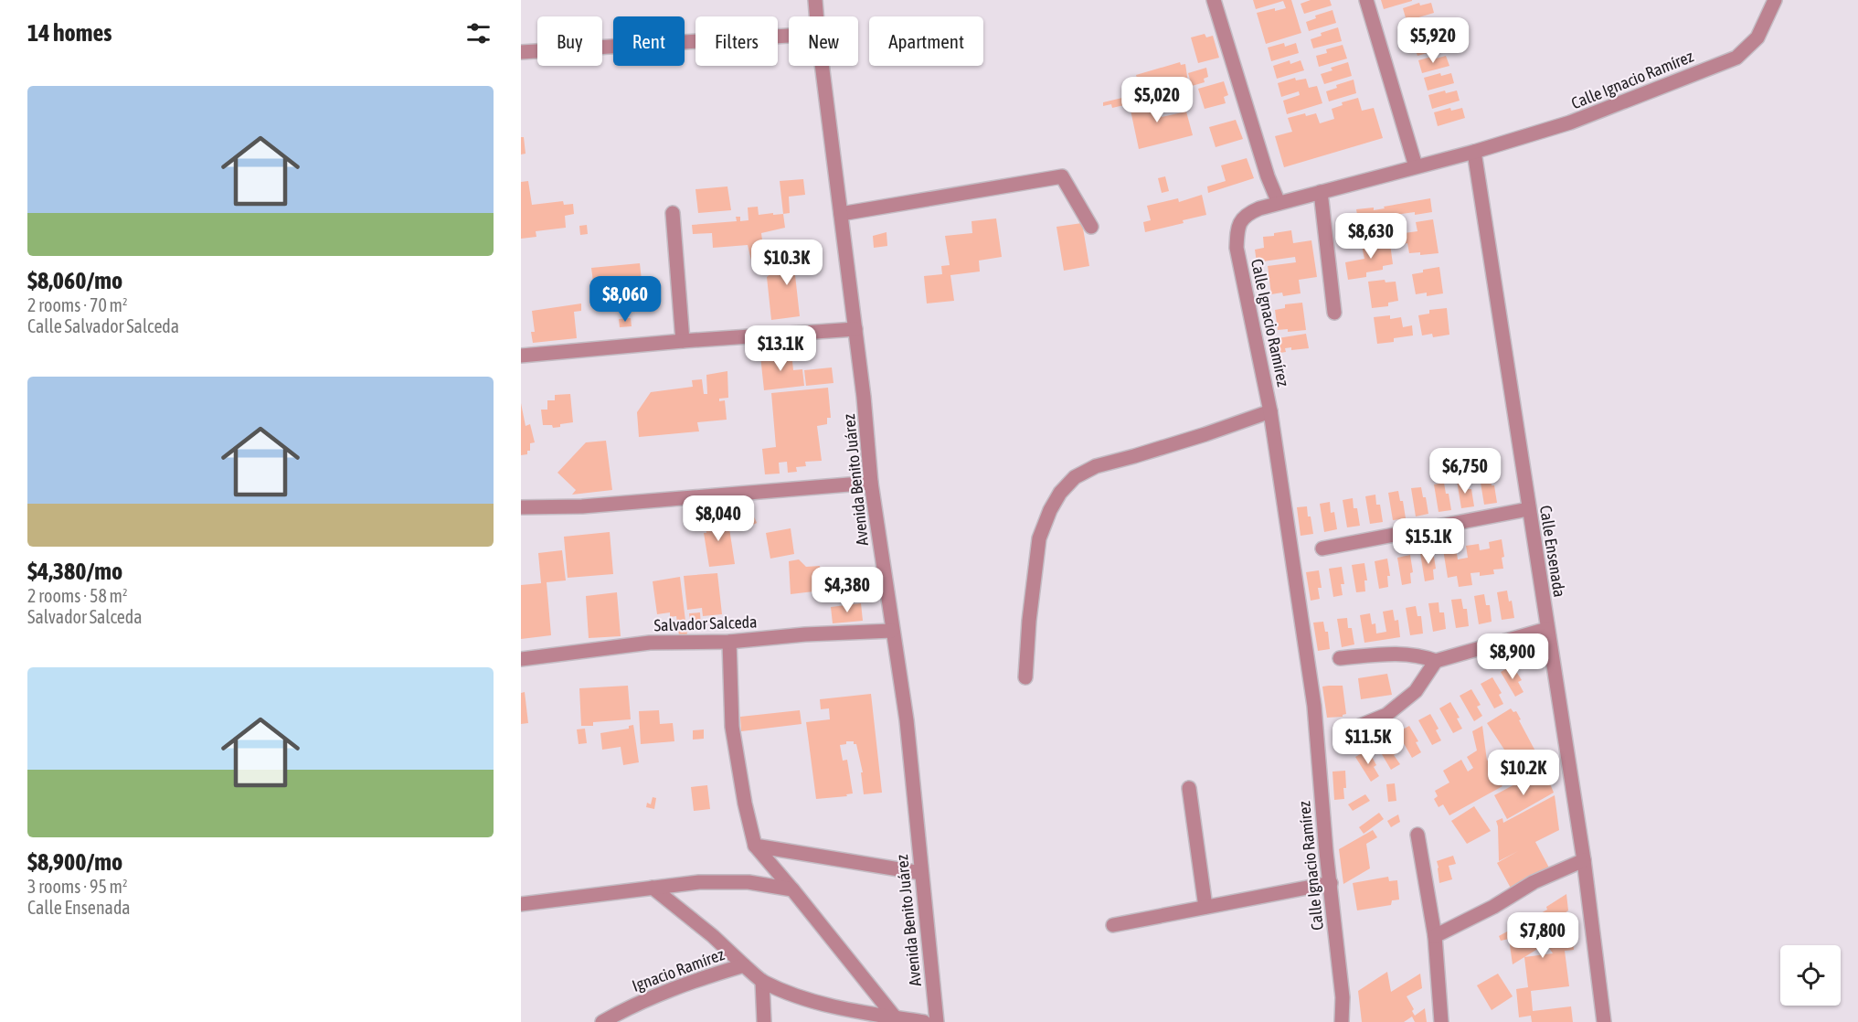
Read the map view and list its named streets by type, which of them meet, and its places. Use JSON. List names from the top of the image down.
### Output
{
  "streets": {
    "street": [
      "Calle Ignacio Ramírez",
      "Avenida Benito Juárez",
      "Calle Ensenada",
      "Salvador Salceda",
      "Ignacio Ramírez"
    ]
  },
  "crossings": [
    ["Calle Ignacio Ramírez", "Calle Ensenada"],
    ["Avenida Benito Juárez", "Salvador Salceda"]
  ],
  "page": {
    "heading": "14 homes",
    "chip": [
      "Buy",
      "Rent",
      "Filters",
      "New",
      "Apartment"
    ],
    "price": [
      "$5,920",
      "$5,020",
      "$8,630",
      "$10.3K",
      "$8,060",
      "$13.1K",
      "$6,750",
      "$8,040",
      "$15.1K",
      "$4,380",
      "$8,900",
      "$11.5K",
      "$10.2K",
      "$7,800"
    ],
    "list": [
      {
        "name": "$8,060/mo",
        "note": "2 rooms · 70 m² · Calle Salvador Salceda"
      },
      {
        "name": "$4,380/mo",
        "note": "2 rooms · 58 m² · Salvador Salceda"
      },
      {
        "name": "$8,900/mo",
        "note": "3 rooms · 95 m² · Calle Ensenada"
      }
    ]
  }
}
